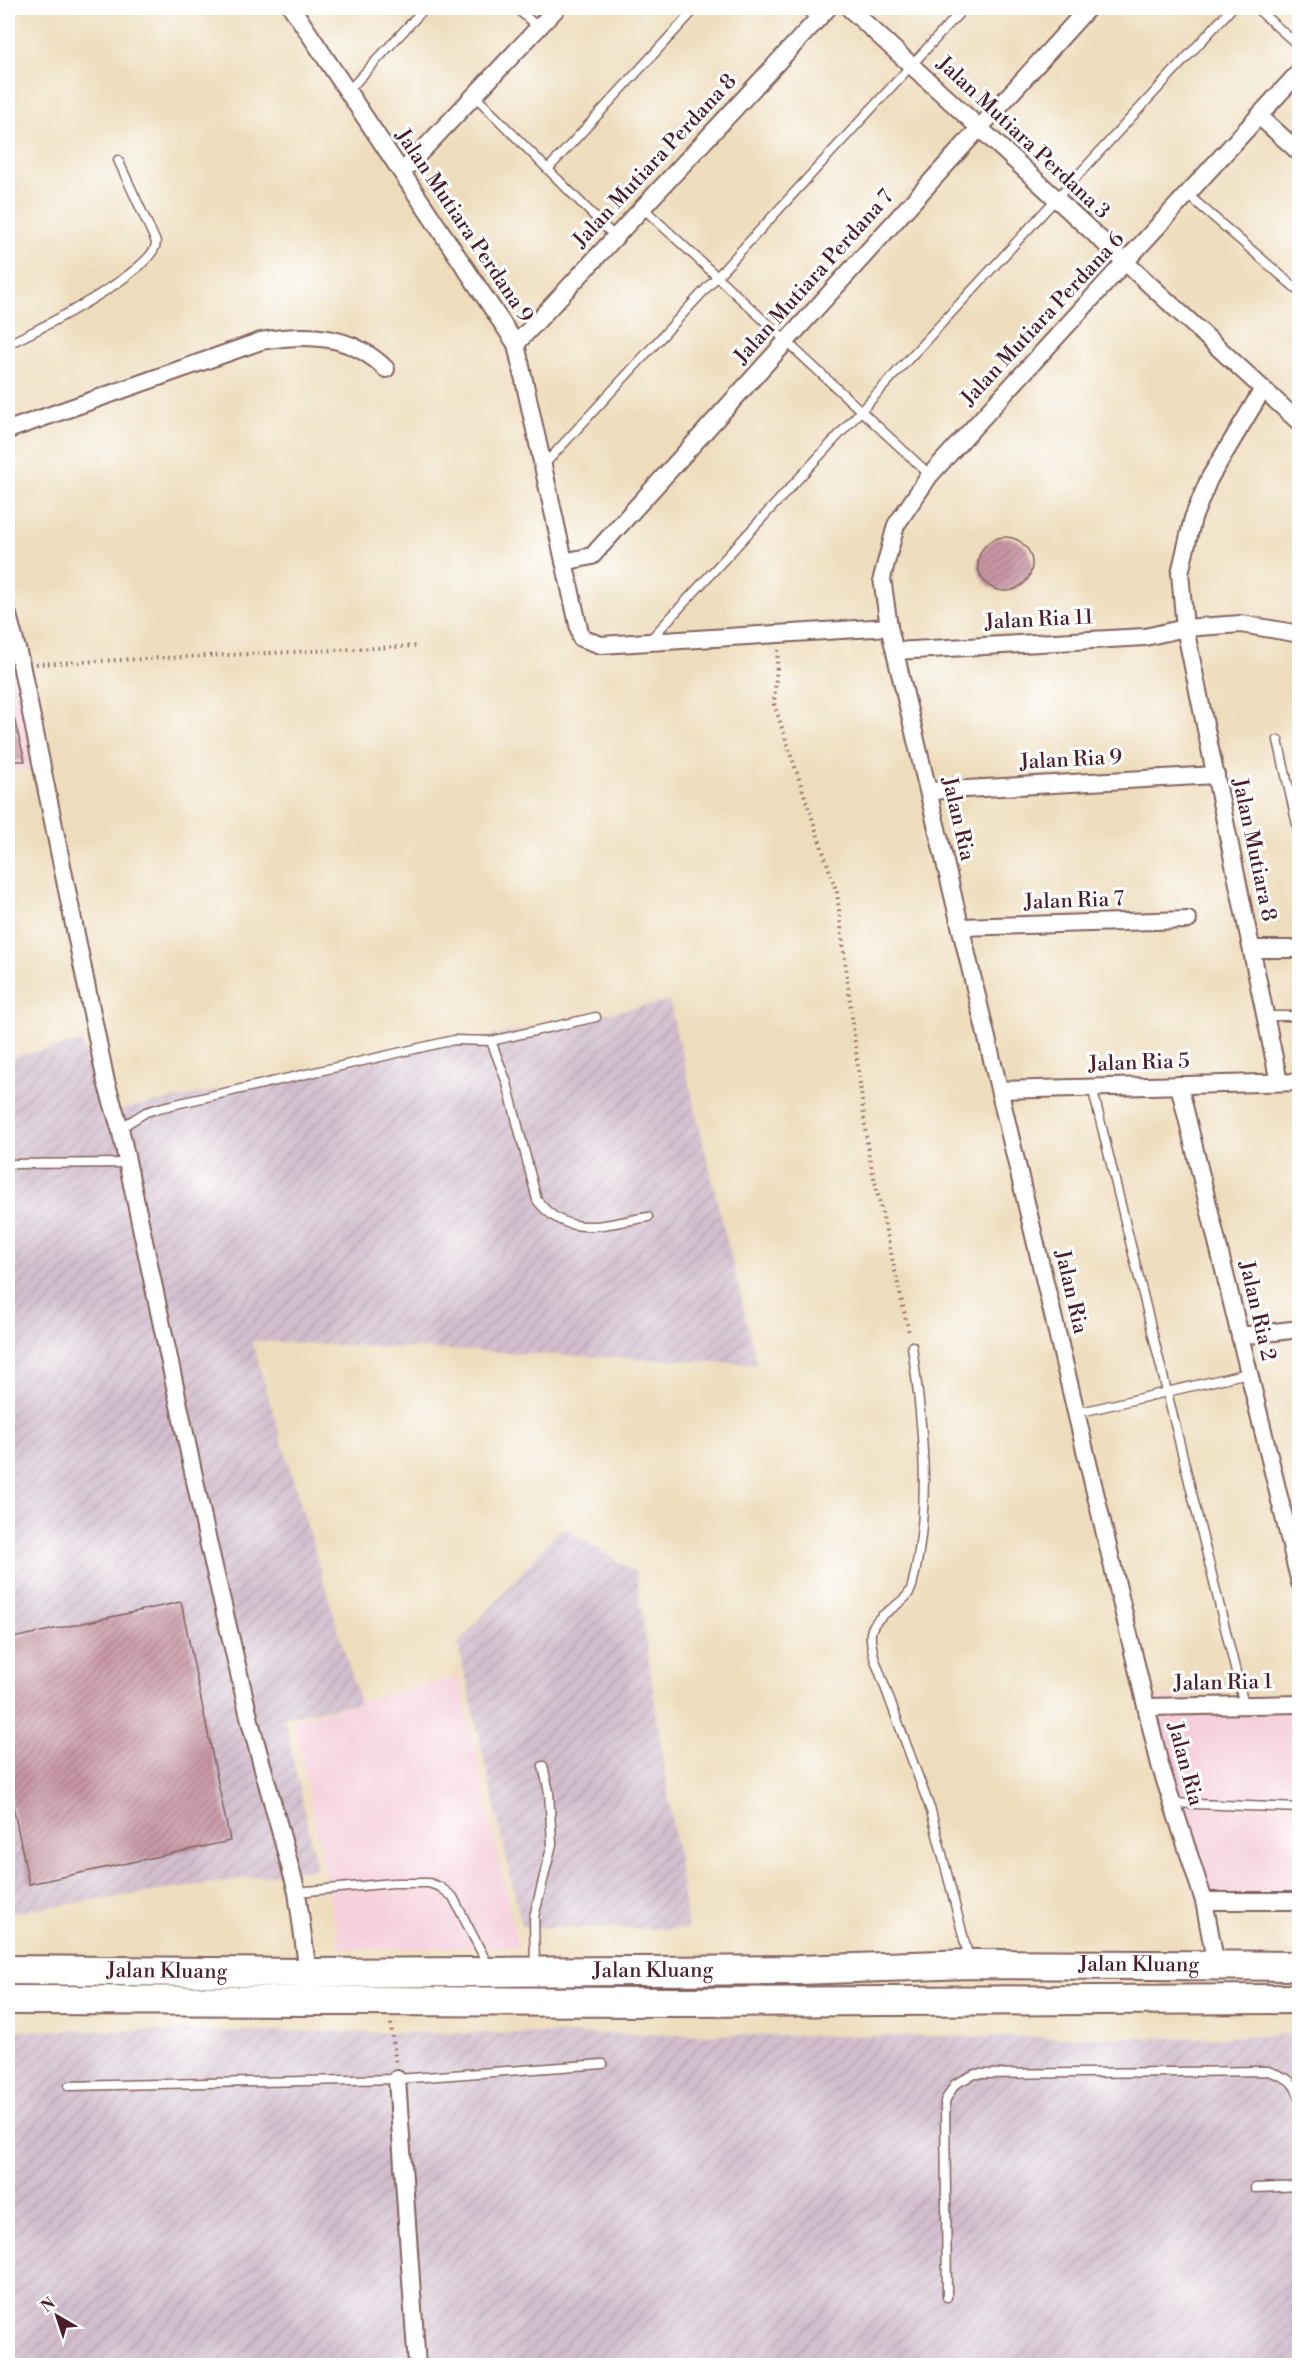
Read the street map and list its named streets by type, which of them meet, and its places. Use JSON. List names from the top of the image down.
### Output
{
  "streets": {
    "highway": ["Jalan Kluang"],
    "street": [
      "Jalan Mutiara Perdana 3",
      "Jalan Mutiara Perdana 8",
      "Jalan Mutiara Perdana 9",
      "Jalan Mutiara Perdana 7",
      "Jalan Mutiara Perdana 6",
      "Jalan Ria 11",
      "Jalan Ria 9",
      "Jalan Ria",
      "Jalan Mutiara 8",
      "Jalan Ria 7",
      "Jalan Ria 5",
      "Jalan Ria 2",
      "Jalan Ria 1"
    ]
  },
  "crossings": [
    ["Jalan Mutiara Perdana 3", "Jalan Mutiara Perdana 7"],
    ["Jalan Mutiara Perdana 3", "Jalan Mutiara Perdana 6"],
    ["Jalan Mutiara Perdana 3", "Jalan Mutiara 8"],
    ["Jalan Mutiara Perdana 8", "Jalan Mutiara Perdana 9"],
    ["Jalan Mutiara Perdana 9", "Jalan Mutiara Perdana 7"],
    ["Jalan Mutiara Perdana 6", "Jalan Ria"],
    ["Jalan Ria 11", "Jalan Ria"],
    ["Jalan Ria 11", "Jalan Mutiara 8"],
    ["Jalan Ria 9", "Jalan Ria"],
    ["Jalan Ria 9", "Jalan Mutiara 8"],
    ["Jalan Ria", "Jalan Ria 7"],
    ["Jalan Ria", "Jalan Ria 5"],
    ["Jalan Ria", "Jalan Ria 1"],
    ["Jalan Ria", "Jalan Kluang"],
    ["Jalan Mutiara 8", "Jalan Ria 5"],
    ["Jalan Ria 5", "Jalan Ria 2"]
  ],
  "north": "top left"
}
